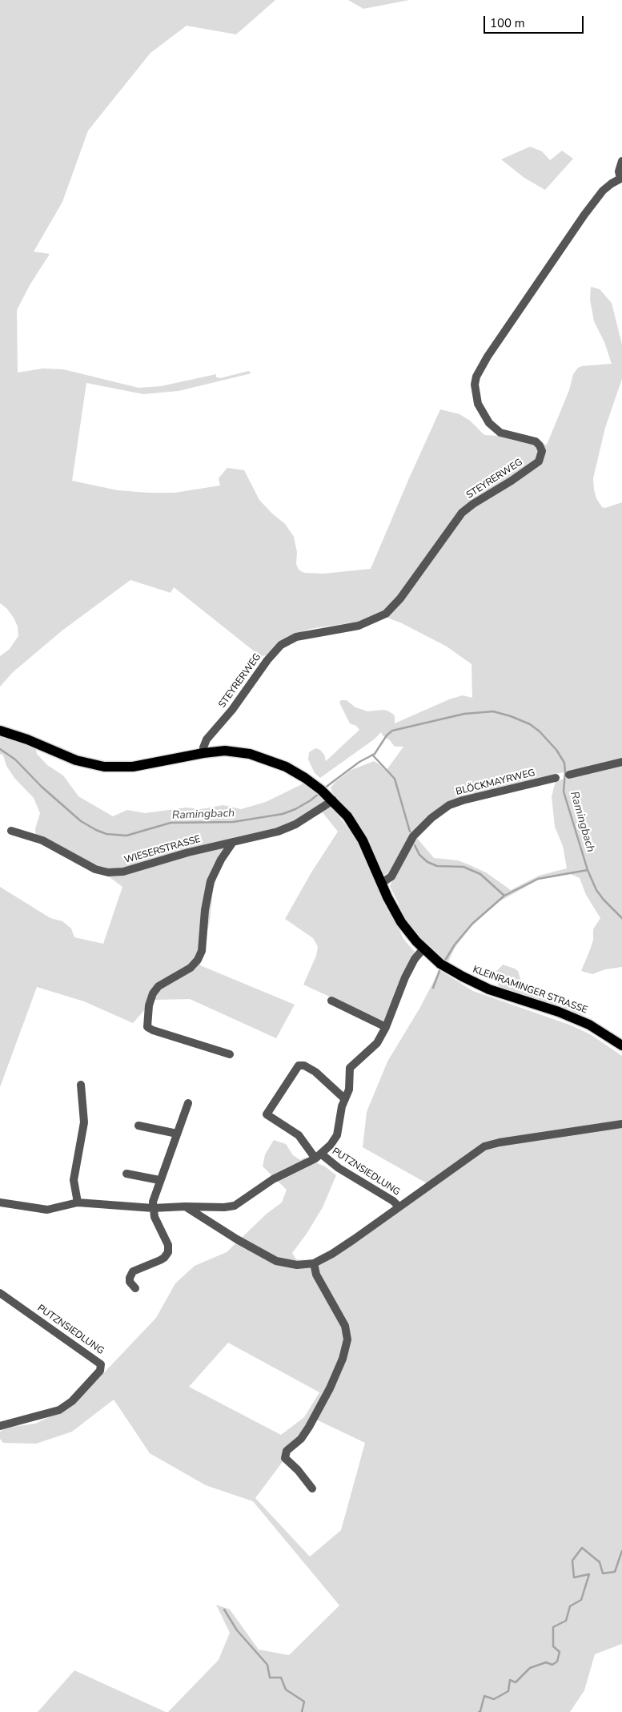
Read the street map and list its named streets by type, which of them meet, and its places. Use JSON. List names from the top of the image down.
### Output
{
  "streets": {
    "main road": ["KLEINRAMINGER STRASSE"],
    "street": [
      "STEYRERWEG",
      "BLÖCKMAYRWEG",
      "WIESERSTRASSE",
      "PUTZNSIEDLUNG"
    ]
  },
  "crossings": [
    ["STEYRERWEG", "KLEINRAMINGER STRASSE"],
    ["BLÖCKMAYRWEG", "KLEINRAMINGER STRASSE"],
    ["WIESERSTRASSE", "KLEINRAMINGER STRASSE"],
    ["KLEINRAMINGER STRASSE", "PUTZNSIEDLUNG"]
  ],
  "water": ["Ramingbach"],
  "scale_bar": "100 m"
}
